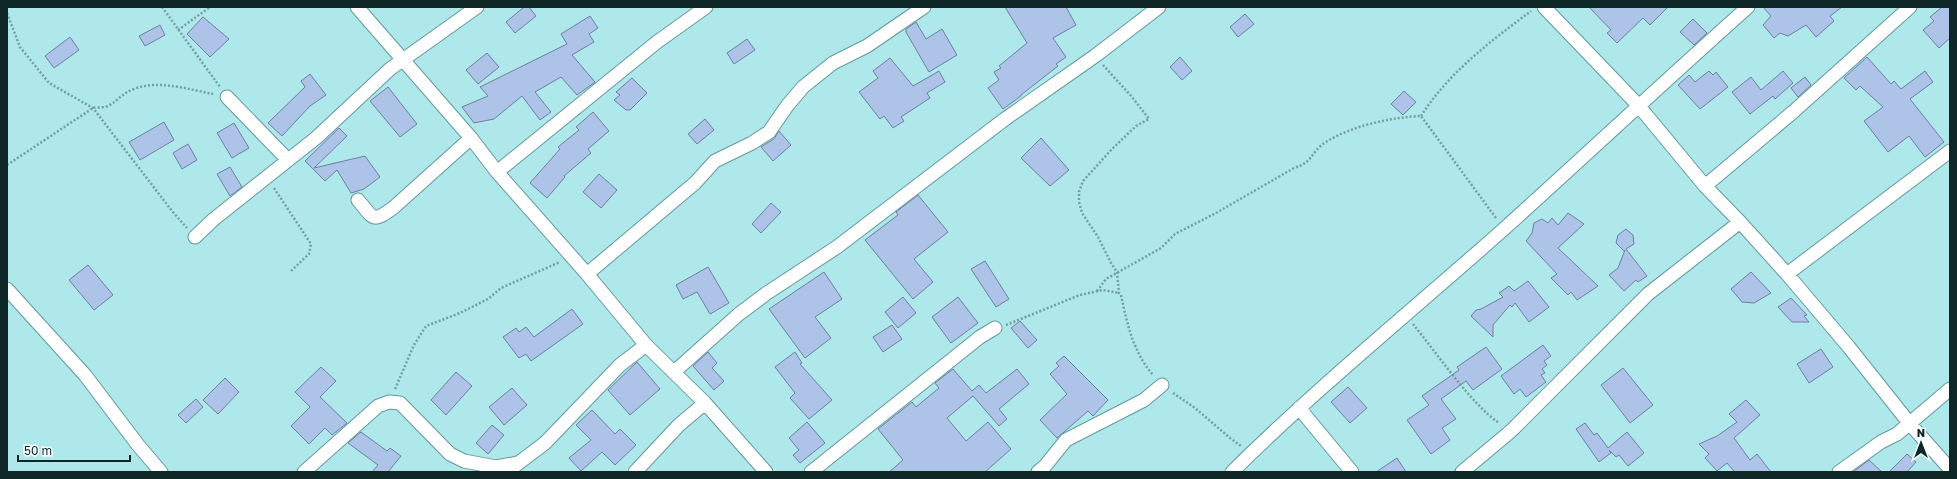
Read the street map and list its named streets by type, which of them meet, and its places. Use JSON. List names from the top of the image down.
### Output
{
  "scale_bar": "50 m",
  "north": "top"
}
